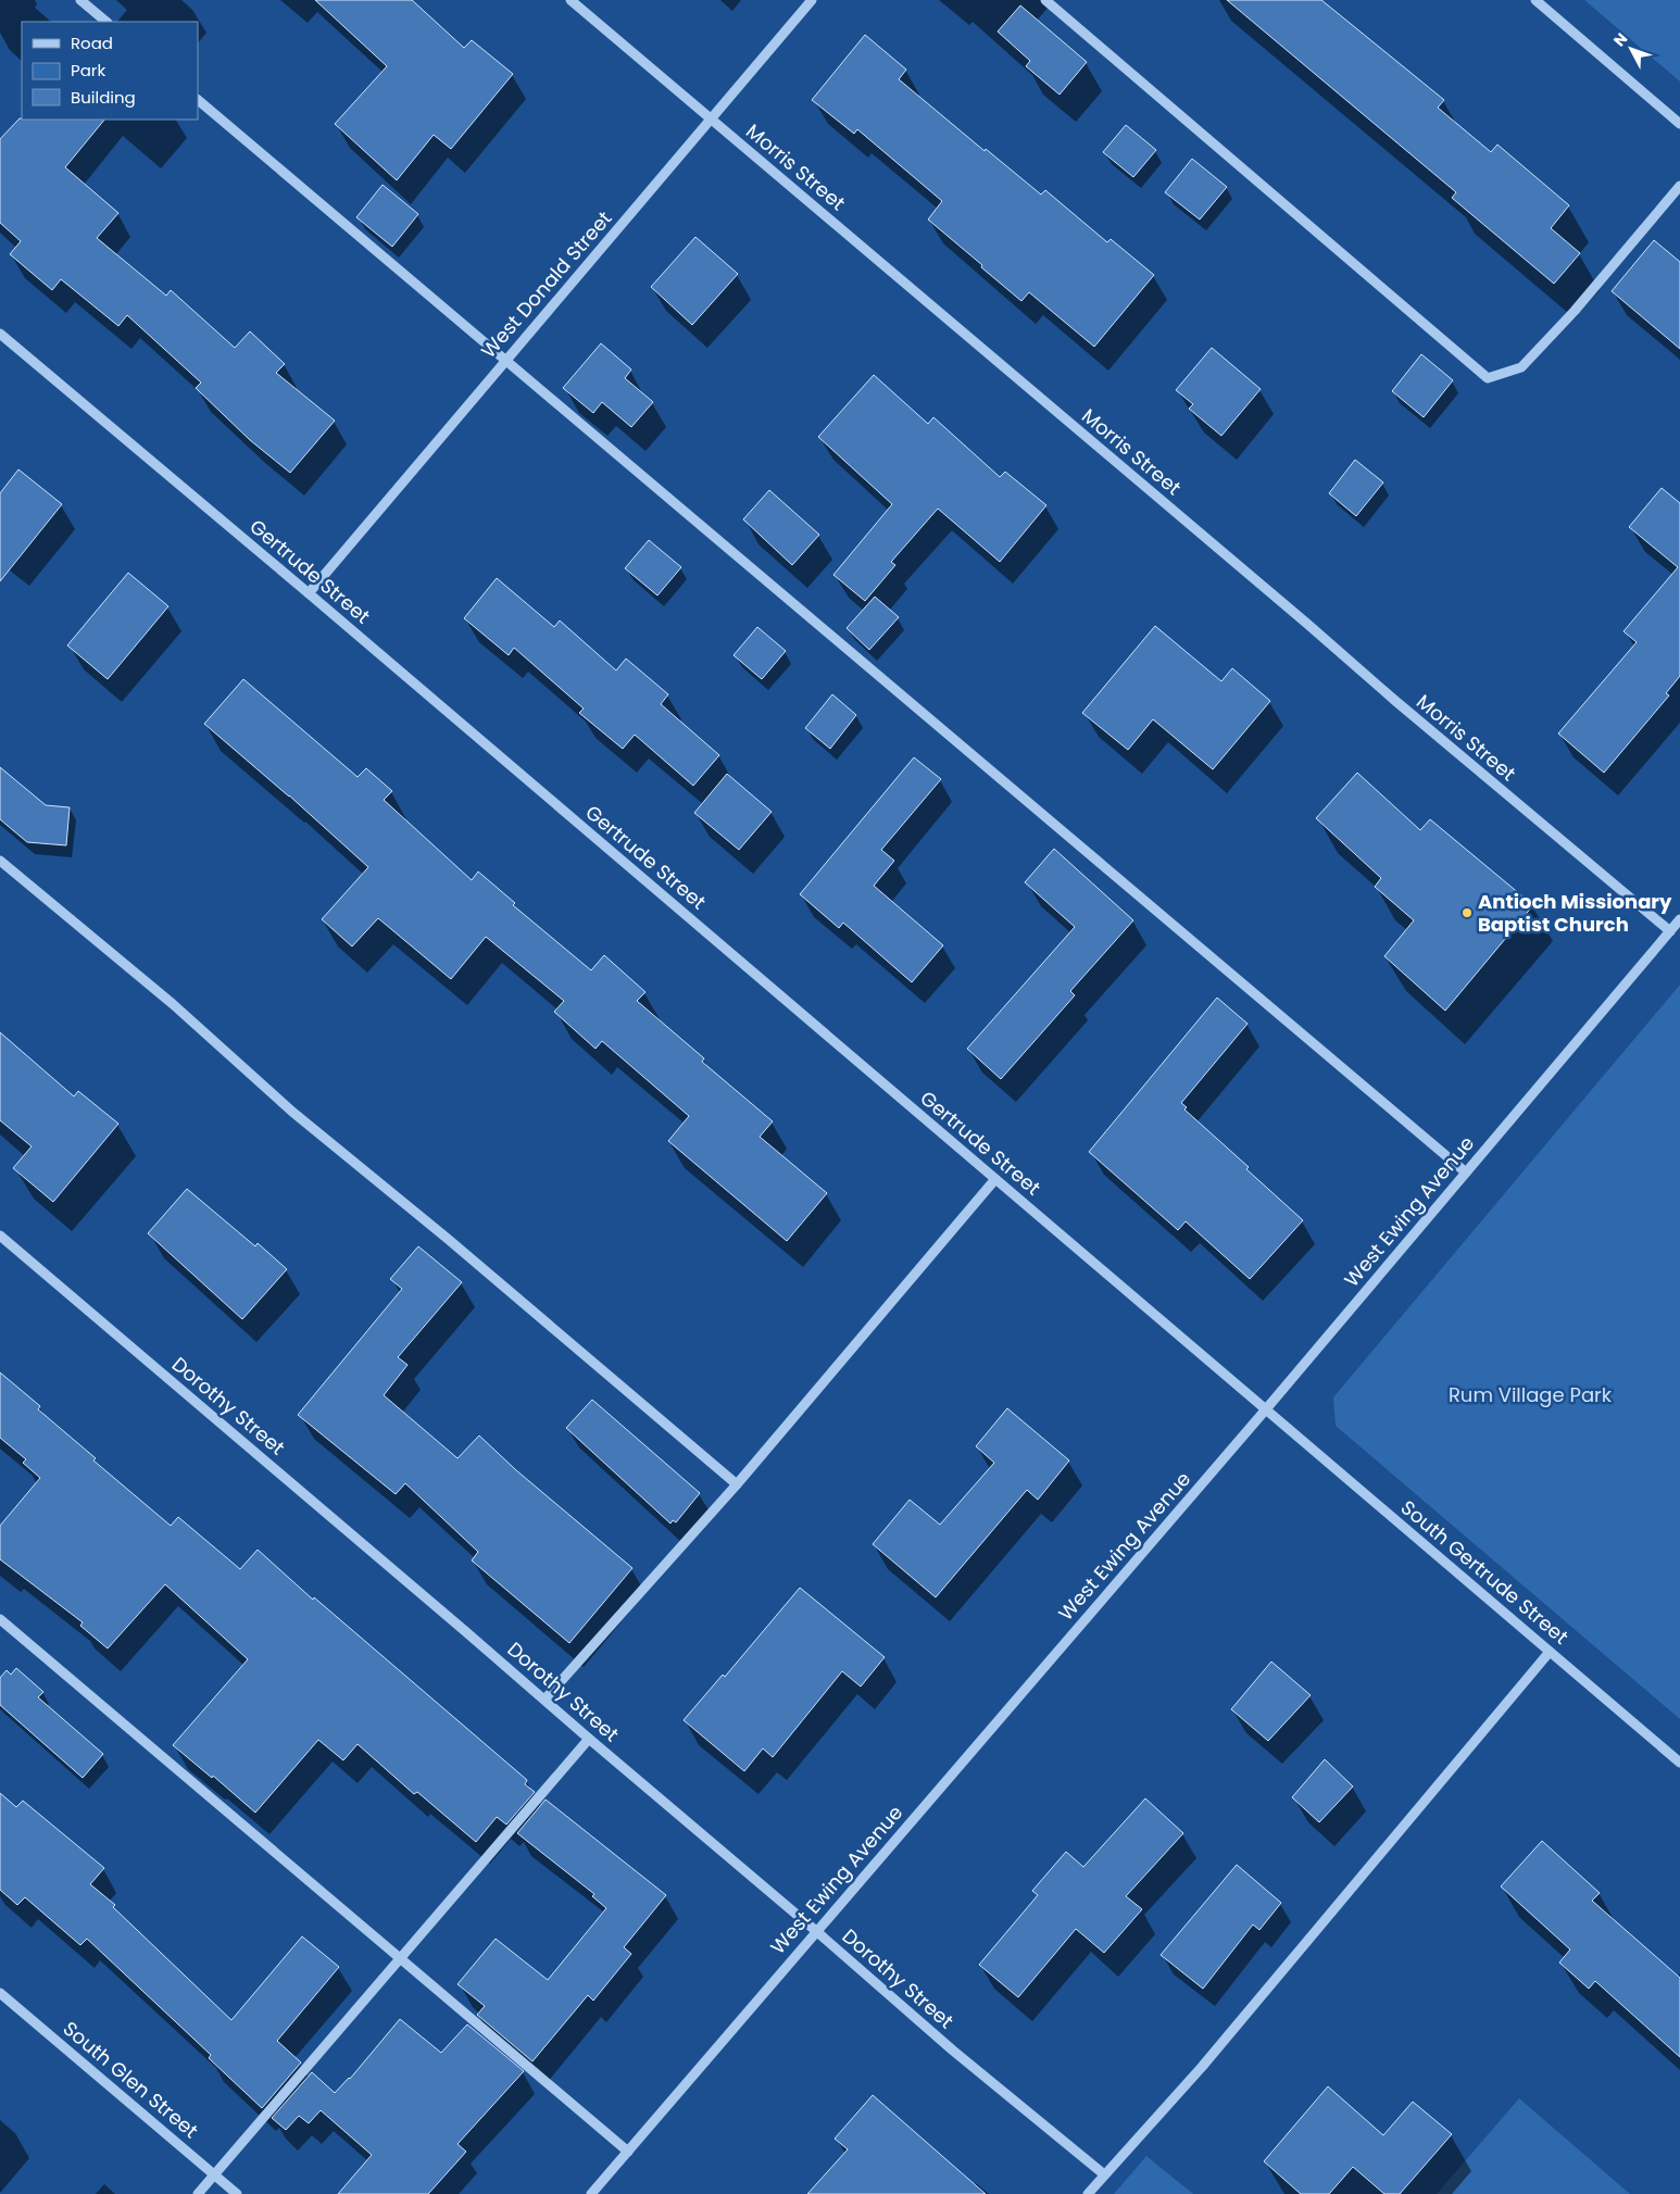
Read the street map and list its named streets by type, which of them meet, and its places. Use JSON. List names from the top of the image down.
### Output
{
  "streets": {
    "street": [
      "Morris Street",
      "West Donald Street",
      "Gertrude Street",
      "West Ewing Avenue",
      "Dorothy Street",
      "South Gertrude Street",
      "South Glen Street"
    ]
  },
  "crossings": [
    ["Morris Street", "West Donald Street"],
    ["Morris Street", "West Ewing Avenue"],
    ["West Donald Street", "Gertrude Street"],
    ["Gertrude Street", "West Ewing Avenue"],
    ["Gertrude Street", "South Gertrude Street"],
    ["West Ewing Avenue", "Dorothy Street"],
    ["West Ewing Avenue", "South Gertrude Street"]
  ],
  "parks": ["Rum Village Park"],
  "places": ["Antioch Missionary Baptist Church"],
  "legend": ["Road", "Park", "Building"],
  "north": "top left"
}
